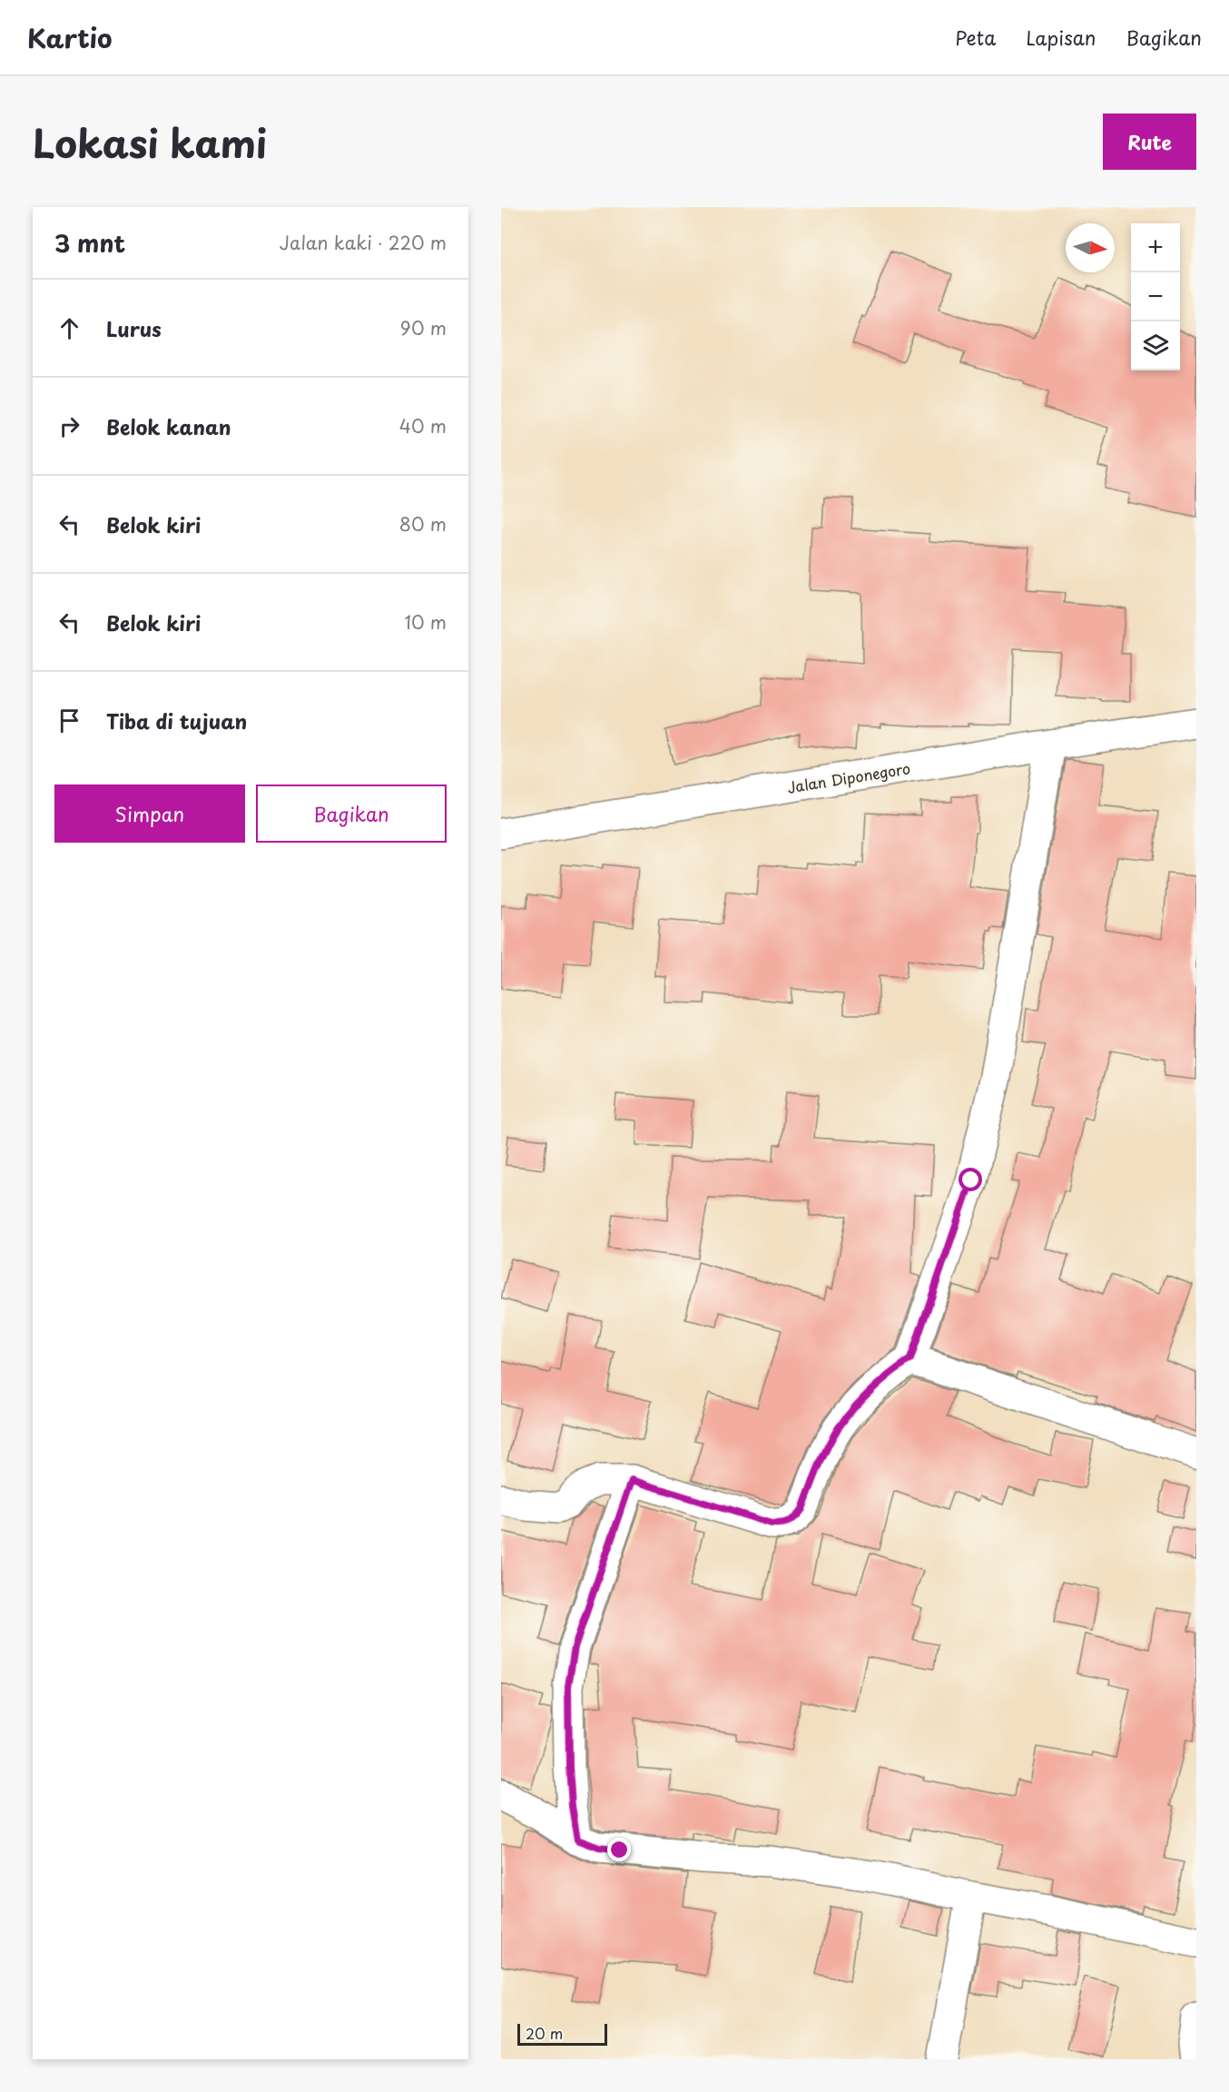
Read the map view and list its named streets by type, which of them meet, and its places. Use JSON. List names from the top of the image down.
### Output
{
  "streets": {
    "street": ["Jalan Diponegoro"]
  },
  "scale_bar": "20 m",
  "north": "right",
  "page": {
    "header": "Kartio",
    "nav": ["Peta", "Lapisan", "Bagikan"],
    "title": "Lokasi kami",
    "buttons": [
      "Rute",
      ["Simpan", "Bagikan"]
    ],
    "heading": ["3 mnt", "Jalan kaki · 220 m"],
    "map_buttons": ["+", "−"],
    "list": [
      ["Lurus", "90 m"],
      ["Belok kanan", "40 m"],
      ["Belok kiri", "80 m"],
      ["Belok kiri", "10 m"],
      "Tiba di tujuan"
    ],
    "scale": "20 m"
  }
}
